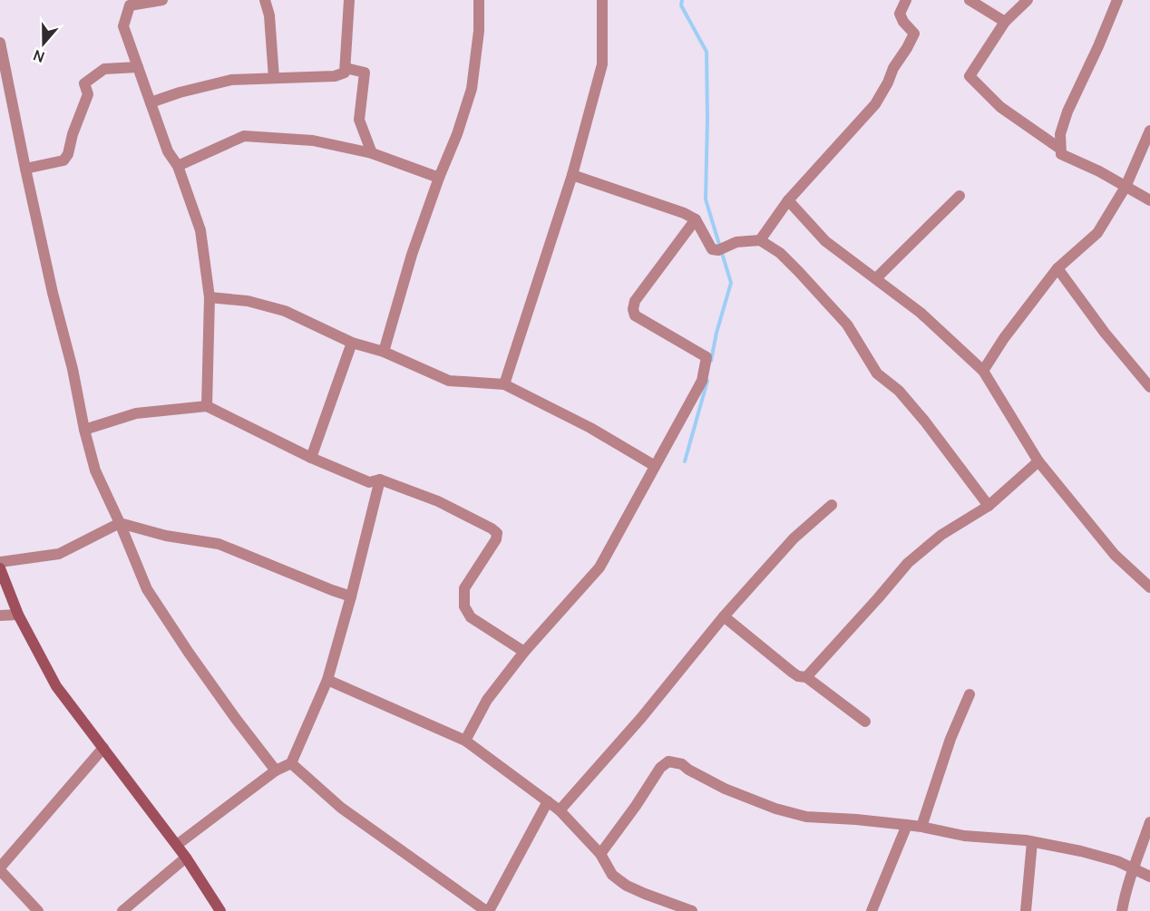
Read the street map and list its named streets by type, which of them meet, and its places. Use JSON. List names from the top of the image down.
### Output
{
  "north": "bottom"
}
